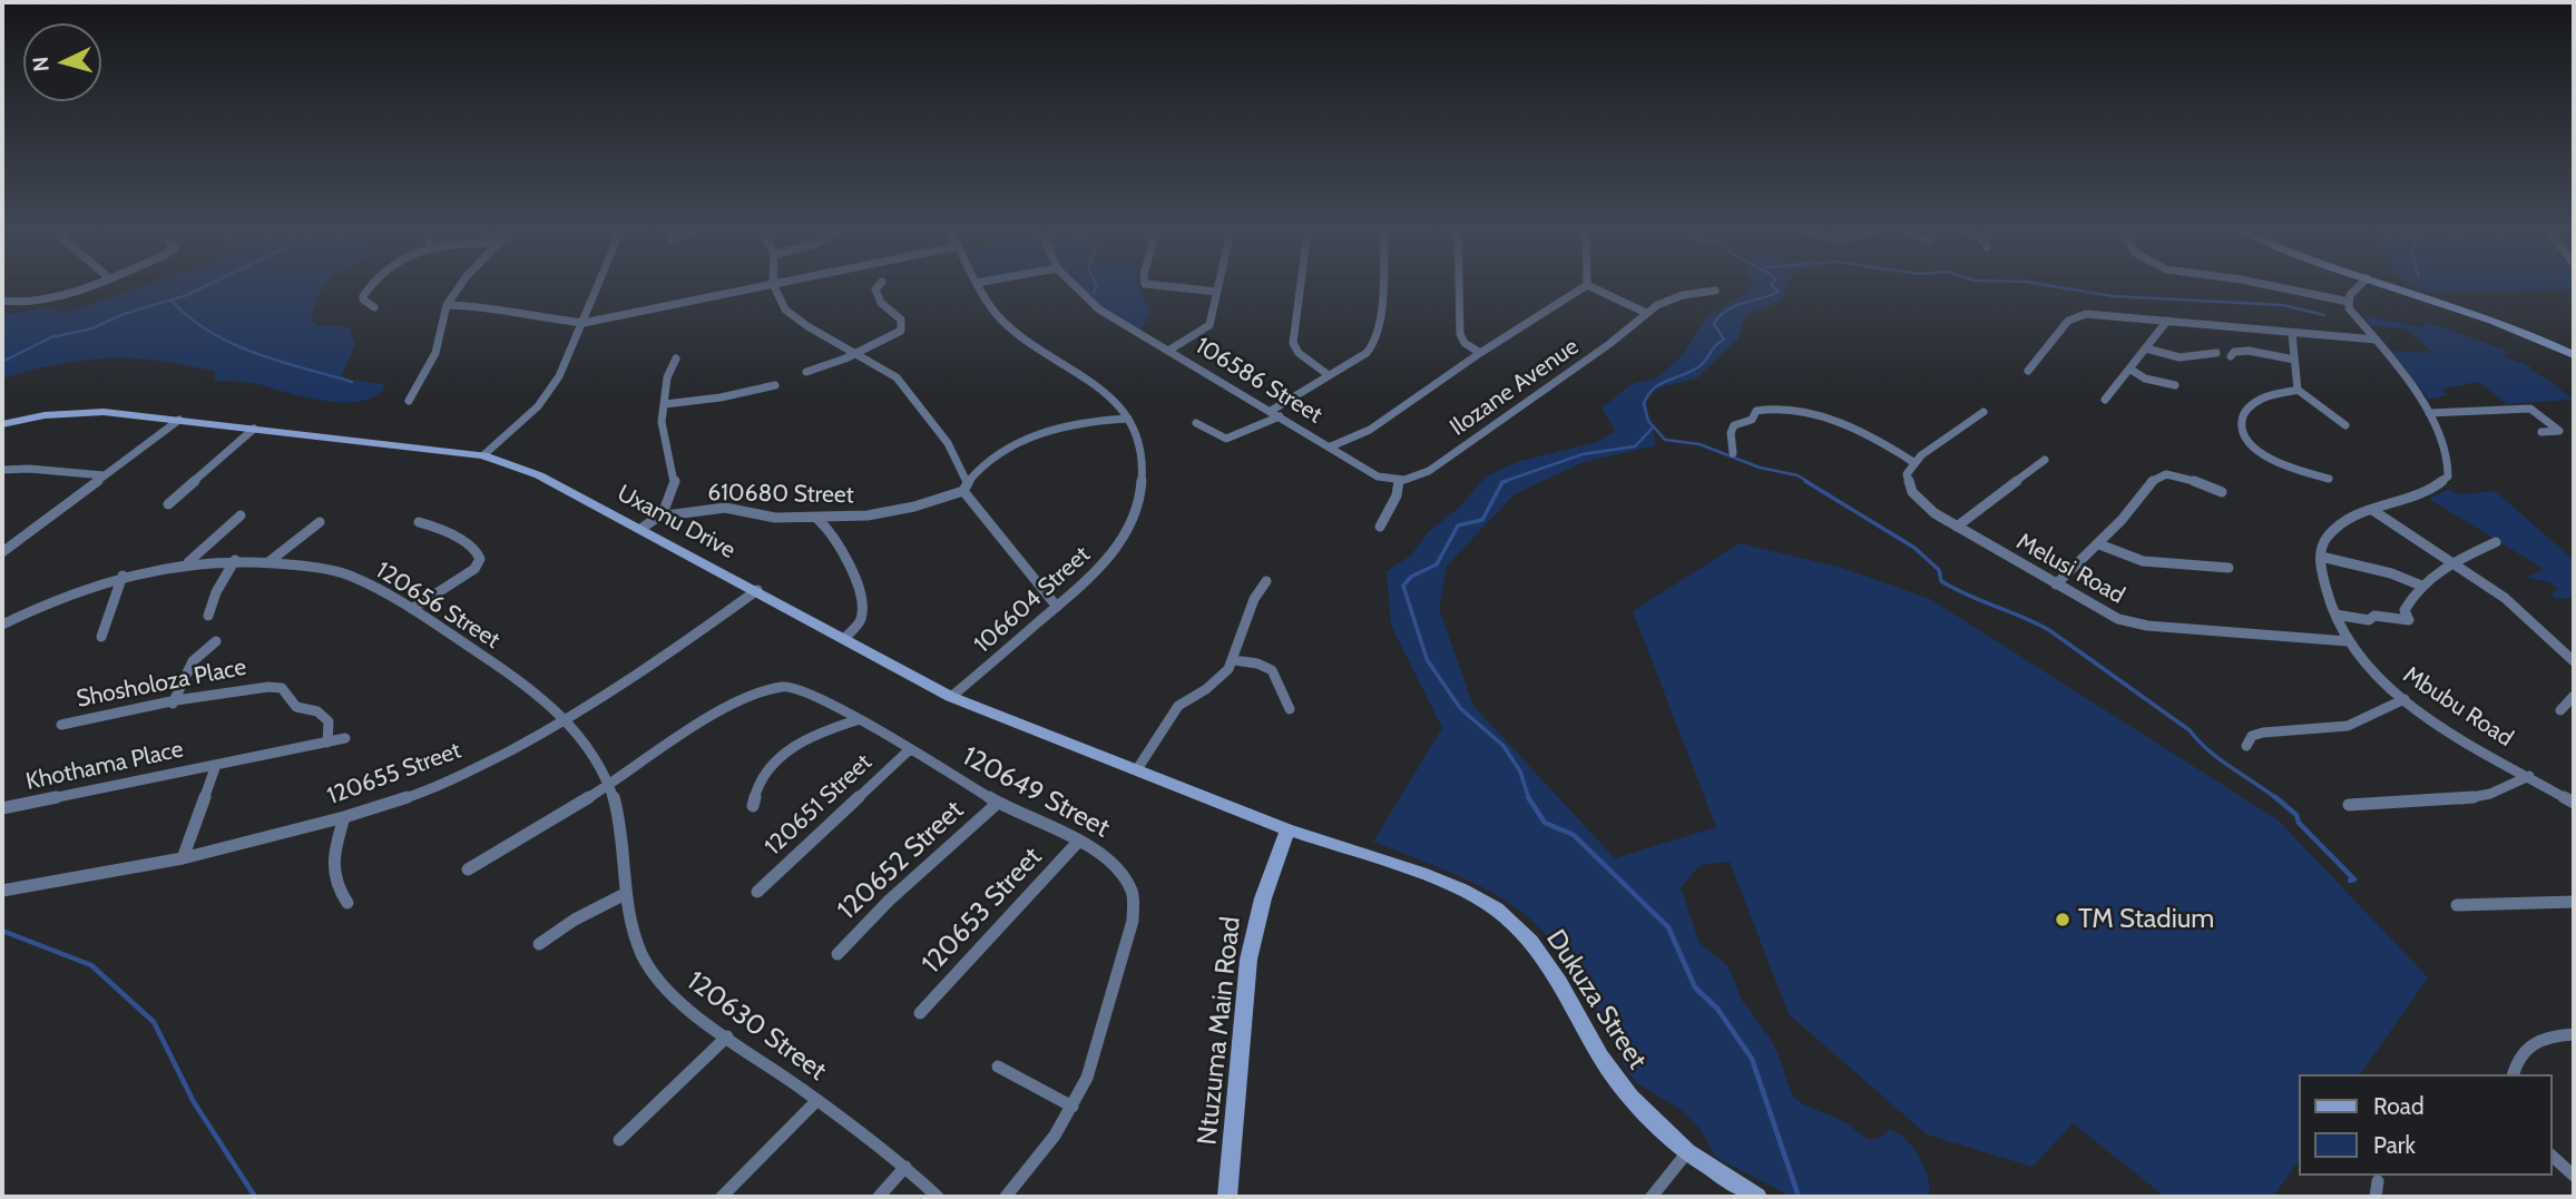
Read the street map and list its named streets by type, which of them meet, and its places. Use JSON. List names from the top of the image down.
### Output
{
  "streets": {
    "street": [
      "106586 Street",
      "Ilozane Avenue",
      "610680 Street",
      "Uxamu Drive",
      "Melusi Road",
      "106604 Street",
      "120656 Street",
      "Shosholoza Place",
      "Mbubu Road",
      "Khothama Place",
      "120655 Street",
      "120649 Street",
      "120651 Street",
      "120652 Street",
      "120653 Street",
      "Dukuza Street",
      "120630 Street",
      "Ntuzuma Main Road"
    ]
  },
  "crossings": [
    ["610680 Street", "Uxamu Drive"],
    ["610680 Street", "106604 Street"],
    ["Uxamu Drive", "106604 Street"],
    ["Uxamu Drive", "120655 Street"],
    ["Uxamu Drive", "Dukuza Street"],
    ["Uxamu Drive", "Ntuzuma Main Road"],
    ["Melusi Road", "Mbubu Road"],
    ["120656 Street", "120655 Street"],
    ["120656 Street", "120630 Street"],
    ["Shosholoza Place", "Khothama Place"],
    ["Khothama Place", "120655 Street"],
    ["120655 Street", "120630 Street"],
    ["120649 Street", "120651 Street"],
    ["120649 Street", "120652 Street"],
    ["120649 Street", "120653 Street"],
    ["120649 Street", "120630 Street"],
    ["Dukuza Street", "Ntuzuma Main Road"]
  ],
  "places": ["TM Stadium"],
  "legend": ["Road", "Park"],
  "north": "left"
}
